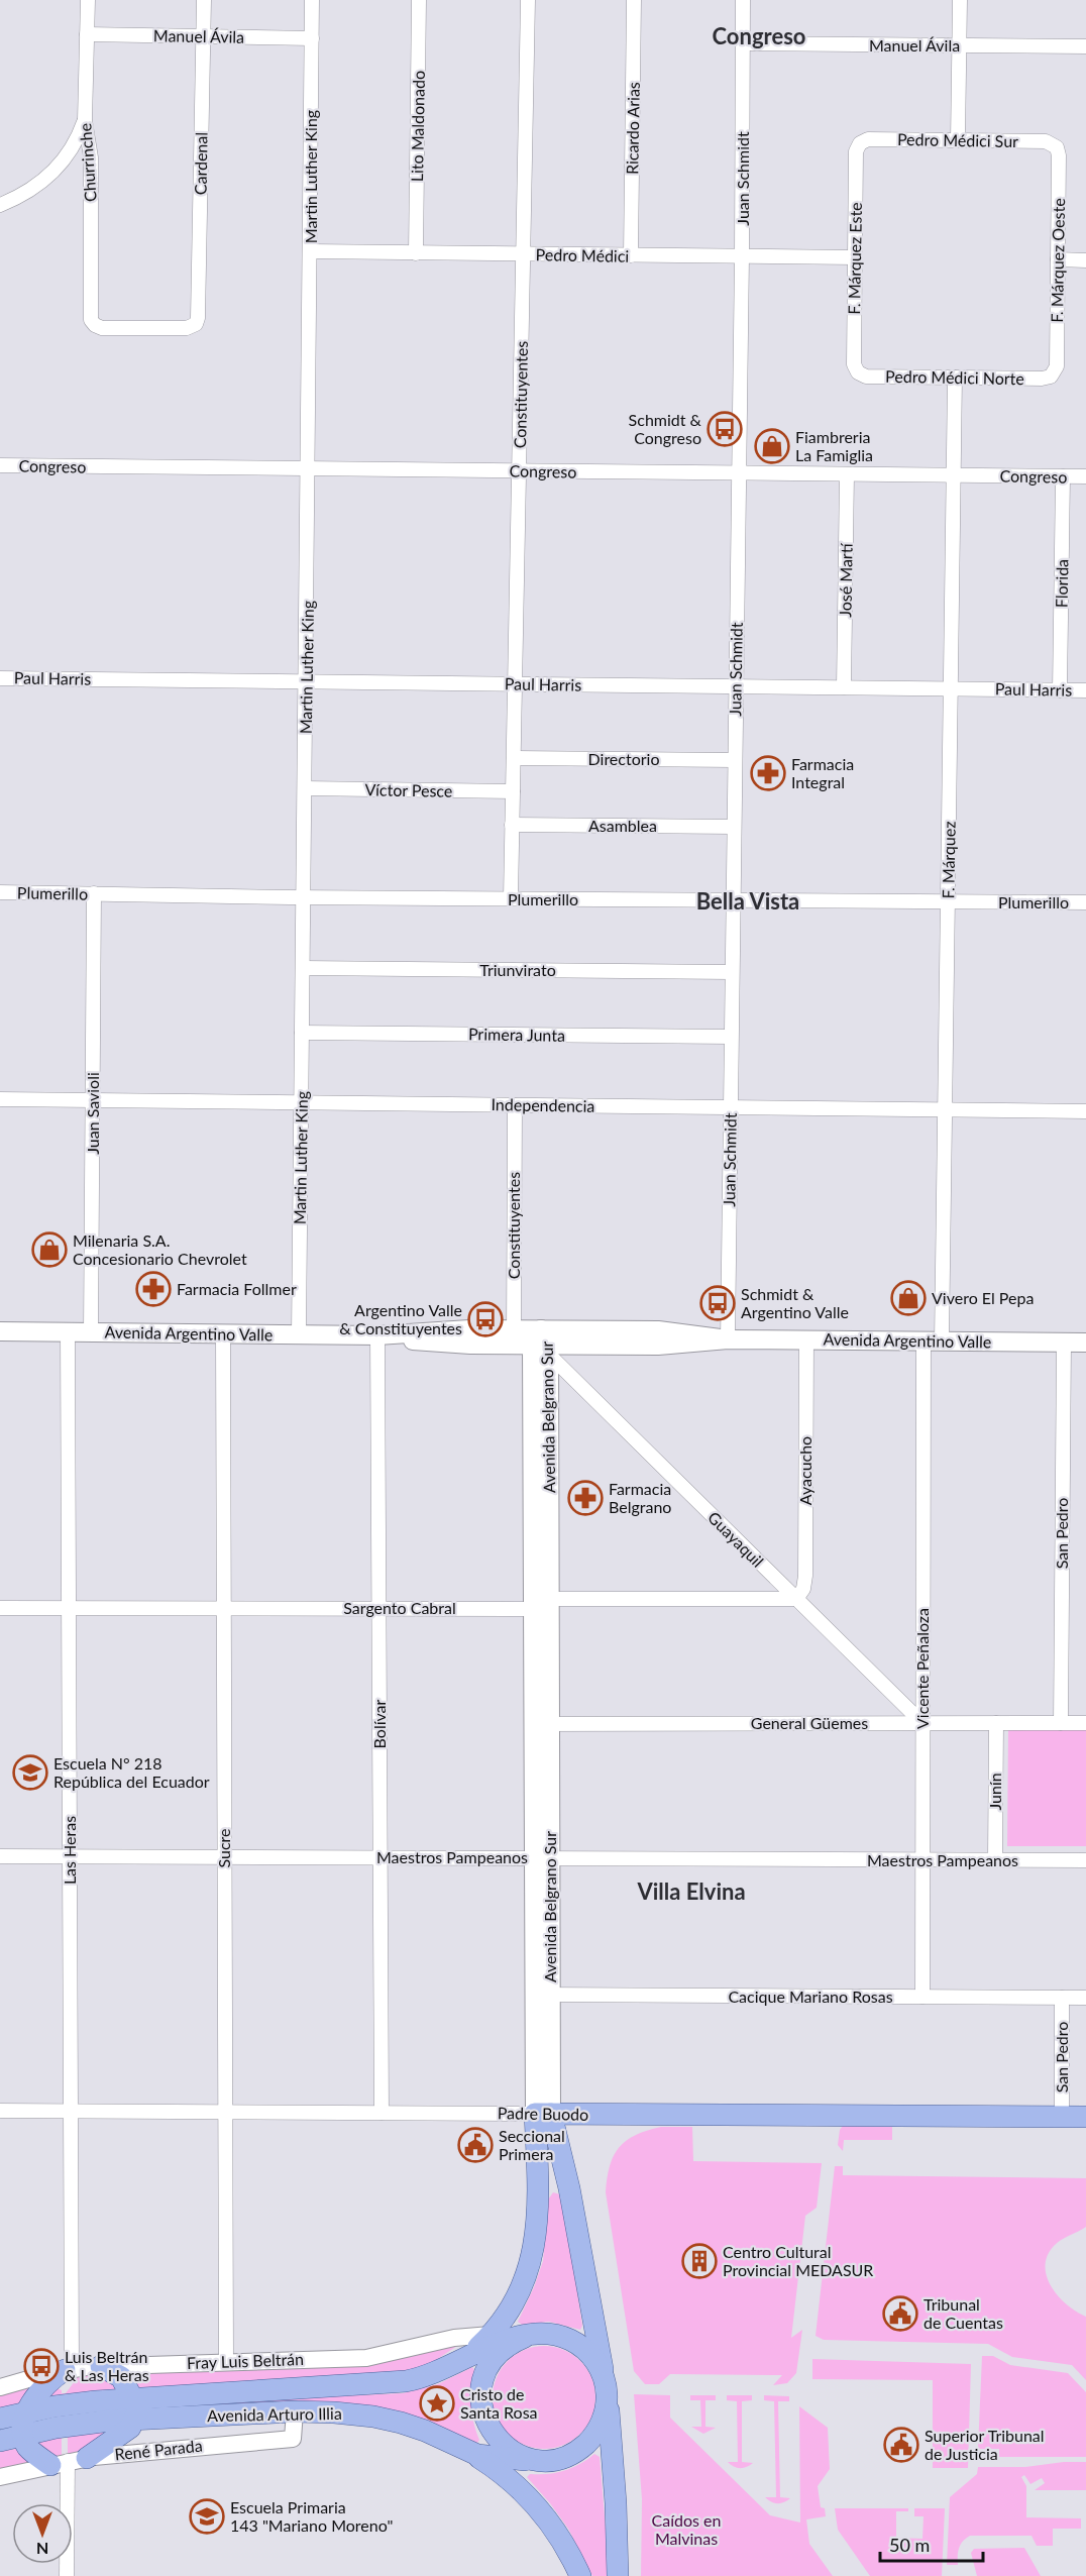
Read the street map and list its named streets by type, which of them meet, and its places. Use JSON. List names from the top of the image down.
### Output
{
  "streets": {
    "main road": [
      "Avenida Argentino Valle",
      "Avenida Belgrano Sur",
      "Padre Buodo",
      "Avenida Arturo Illia"
    ],
    "street": [
      "Manuel Ávila",
      "Lito Maldonado",
      "Ricardo Arias",
      "Pedro Médici Sur",
      "Churrinche",
      "Cardenal",
      "Martin Luther King",
      "Juan Schmidt",
      "Pedro Médici",
      "F. Márquez Este",
      "F. Márquez Oeste",
      "Pedro Médici Norte",
      "Constituyentes",
      "Congreso",
      "José Martí",
      "Florida",
      "Paul Harris",
      "Directorio",
      "Víctor Pesce",
      "Asamblea",
      "F. Márquez",
      "Plumerillo",
      "Triunvirato",
      "Primera Junta",
      "Independencia",
      "Juan Savioli",
      "Ayacucho",
      "San Pedro",
      "Guayaquil",
      "Sargento Cabral",
      "Vicente Peñaloza",
      "General Güemes",
      "Bolívar",
      "Junín",
      "Sucre",
      "Las Heras",
      "Maestros Pampeanos",
      "Cacique Mariano Rosas",
      "Fray Luis Beltrán",
      "René Parada"
    ]
  },
  "crossings": [
    ["Manuel Ávila", "Churrinche"],
    ["Manuel Ávila", "Cardenal"],
    ["Manuel Ávila", "Martin Luther King"],
    ["Manuel Ávila", "Juan Schmidt"],
    ["Lito Maldonado", "Pedro Médici"],
    ["Ricardo Arias", "Pedro Médici"],
    ["Pedro Médici Sur", "F. Márquez Este"],
    ["Pedro Médici Sur", "F. Márquez Oeste"],
    ["Churrinche", "Cardenal"],
    ["Martin Luther King", "Pedro Médici"],
    ["Martin Luther King", "Congreso"],
    ["Martin Luther King", "Paul Harris"],
    ["Martin Luther King", "Víctor Pesce"],
    ["Martin Luther King", "Plumerillo"],
    ["Martin Luther King", "Triunvirato"],
    ["Martin Luther King", "Primera Junta"],
    ["Martin Luther King", "Independencia"],
    ["Martin Luther King", "Avenida Argentino Valle"],
    ["Juan Schmidt", "Pedro Médici"],
    ["Juan Schmidt", "Congreso"],
    ["Juan Schmidt", "Paul Harris"],
    ["Juan Schmidt", "Directorio"],
    ["Juan Schmidt", "Asamblea"],
    ["Juan Schmidt", "Plumerillo"],
    ["Juan Schmidt", "Triunvirato"],
    ["Juan Schmidt", "Primera Junta"],
    ["Juan Schmidt", "Independencia"],
    ["Juan Schmidt", "Avenida Argentino Valle"],
    ["Pedro Médici", "F. Márquez Este"],
    ["Pedro Médici", "Constituyentes"],
    ["F. Márquez Este", "Pedro Médici Norte"],
    ["F. Márquez Oeste", "Pedro Médici Norte"],
    ["Pedro Médici Norte", "F. Márquez"],
    ["Constituyentes", "Congreso"],
    ["Constituyentes", "Paul Harris"],
    ["Constituyentes", "Directorio"],
    ["Constituyentes", "Víctor Pesce"],
    ["Constituyentes", "Asamblea"],
    ["Constituyentes", "Plumerillo"],
    ["Constituyentes", "Independencia"],
    ["Constituyentes", "Avenida Argentino Valle"],
    ["Congreso", "José Martí"],
    ["Congreso", "Florida"],
    ["Congreso", "F. Márquez"],
    ["José Martí", "Paul Harris"],
    ["Florida", "Paul Harris"],
    ["Paul Harris", "F. Márquez"],
    ["F. Márquez", "Plumerillo"],
    ["F. Márquez", "Independencia"],
    ["F. Márquez", "Avenida Argentino Valle"],
    ["F. Márquez", "Vicente Peñaloza"],
    ["Plumerillo", "Juan Savioli"],
    ["Independencia", "Juan Savioli"],
    ["Juan Savioli", "Avenida Argentino Valle"],
    ["Avenida Argentino Valle", "Avenida Belgrano Sur"],
    ["Avenida Argentino Valle", "Ayacucho"],
    ["Avenida Argentino Valle", "San Pedro"],
    ["Avenida Argentino Valle", "Guayaquil"],
    ["Avenida Argentino Valle", "Vicente Peñaloza"],
    ["Avenida Argentino Valle", "Bolívar"],
    ["Avenida Argentino Valle", "Sucre"],
    ["Avenida Argentino Valle", "Las Heras"],
    ["Avenida Belgrano Sur", "Guayaquil"],
    ["Avenida Belgrano Sur", "Sargento Cabral"],
    ["Avenida Belgrano Sur", "General Güemes"],
    ["Avenida Belgrano Sur", "Maestros Pampeanos"],
    ["Avenida Belgrano Sur", "Cacique Mariano Rosas"],
    ["Avenida Belgrano Sur", "Padre Buodo"],
    ["Avenida Belgrano Sur", "Fray Luis Beltrán"],
    ["Avenida Belgrano Sur", "Avenida Arturo Illia"],
    ["Ayacucho", "Guayaquil"],
    ["San Pedro", "General Güemes"],
    ["San Pedro", "Cacique Mariano Rosas"],
    ["San Pedro", "Padre Buodo"],
    ["Guayaquil", "Vicente Peñaloza"],
    ["Guayaquil", "General Güemes"],
    ["Sargento Cabral", "Bolívar"],
    ["Sargento Cabral", "Sucre"],
    ["Sargento Cabral", "Las Heras"],
    ["Vicente Peñaloza", "General Güemes"],
    ["Vicente Peñaloza", "Maestros Pampeanos"],
    ["Vicente Peñaloza", "Cacique Mariano Rosas"],
    ["General Güemes", "Junín"],
    ["Bolívar", "Maestros Pampeanos"],
    ["Bolívar", "Padre Buodo"],
    ["Junín", "Maestros Pampeanos"],
    ["Sucre", "Maestros Pampeanos"],
    ["Sucre", "Padre Buodo"],
    ["Sucre", "Fray Luis Beltrán"],
    ["Las Heras", "Maestros Pampeanos"],
    ["Las Heras", "Padre Buodo"],
    ["Las Heras", "Fray Luis Beltrán"],
    ["Fray Luis Beltrán", "Avenida Arturo Illia"],
    ["Avenida Arturo Illia", "René Parada"]
  ],
  "districts": ["Congreso", "Bella Vista", "Villa Elvina"],
  "parks": ["Caídos en Malvinas"],
  "places": {
    "bus stop": [
      "Schmidt & Congreso",
      "Schmidt & Argentino Valle",
      "Argentino Valle & Constituyentes",
      "Luis Beltrán & Las Heras"
    ],
    "shop": ["Fiambreria La Famiglia", "Milenaria S.A. Concesionario Chevrolet", "Vivero El Pepa"],
    "pharmacy": ["Farmacia Integral", "Farmacia Follmer", "Farmacia Belgrano"],
    "school or university": ["Escuela N° 218 República del Ecuador", "Escuela Primaria 143 \"Mariano Moreno\""],
    "public building": ["Seccional Primera", "Tribunal de Cuentas", "Superior Tribunal de Justicia"],
    "building": ["Centro Cultural Provincial MEDASUR"],
    "place": ["Cristo de Santa Rosa"]
  },
  "scale_bar": "50 m",
  "north": "bottom"
}
